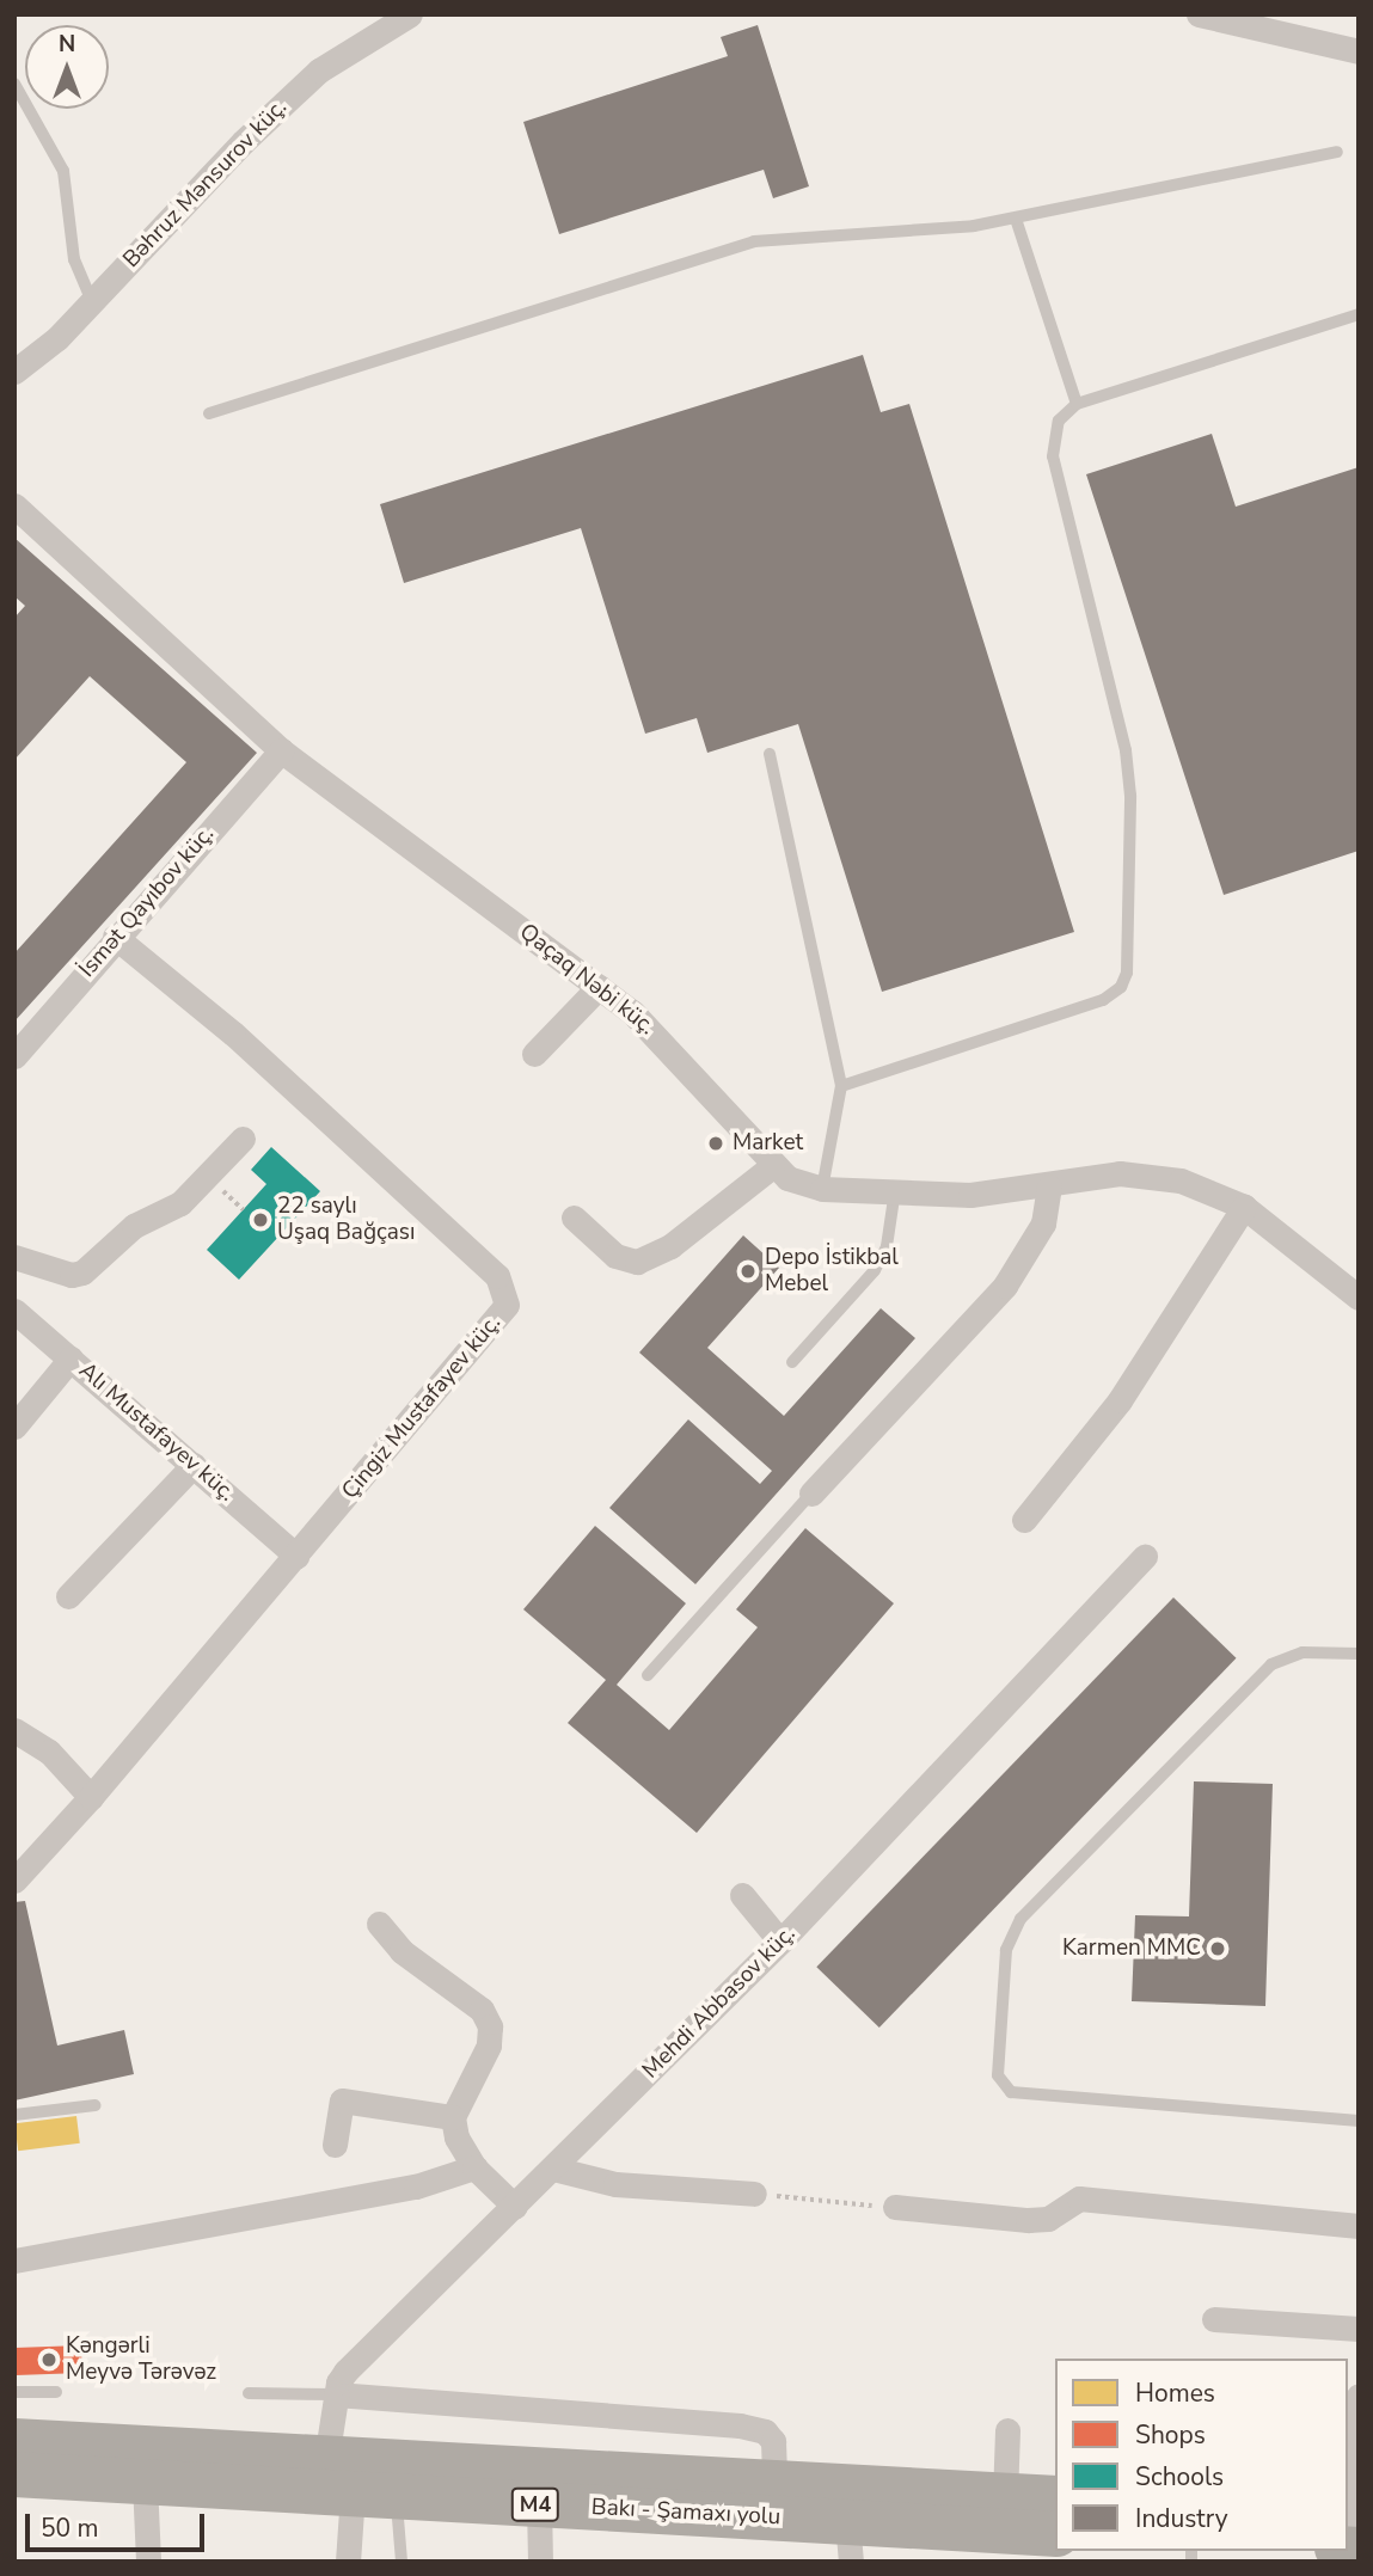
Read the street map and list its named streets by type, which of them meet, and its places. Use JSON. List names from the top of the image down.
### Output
{
  "streets": {
    "highway": ["M4", "Bakı - Şamaxı yolu"],
    "street": [
      "Bəhruz Mənsurov küç.",
      "İsmət Qayıbov küç.",
      "Qaçaq Nəbi küç.",
      "Çingiz Mustafayev küç.",
      "Alı Mustafayev küç.",
      "Mehdi Abbasov küç."
    ]
  },
  "crossings": [
    ["İsmət Qayıbov küç.", "Qaçaq Nəbi küç."],
    ["İsmət Qayıbov küç.", "Çingiz Mustafayev küç."],
    ["Çingiz Mustafayev küç.", "Alı Mustafayev küç."],
    ["Mehdi Abbasov küç.", "Bakı - Şamaxı yolu"]
  ],
  "places": [
    "Market",
    "22 saylı Uşaq Bağçası",
    "Depo İstikbal Mebel",
    "Karmen MMC",
    "Kəngərli Meyvə Tərəvəz"
  ],
  "legend": [
    "Homes",
    "Shops",
    "Schools",
    "Industry"
  ],
  "scale_bar": "50 m",
  "north": "top"
}
